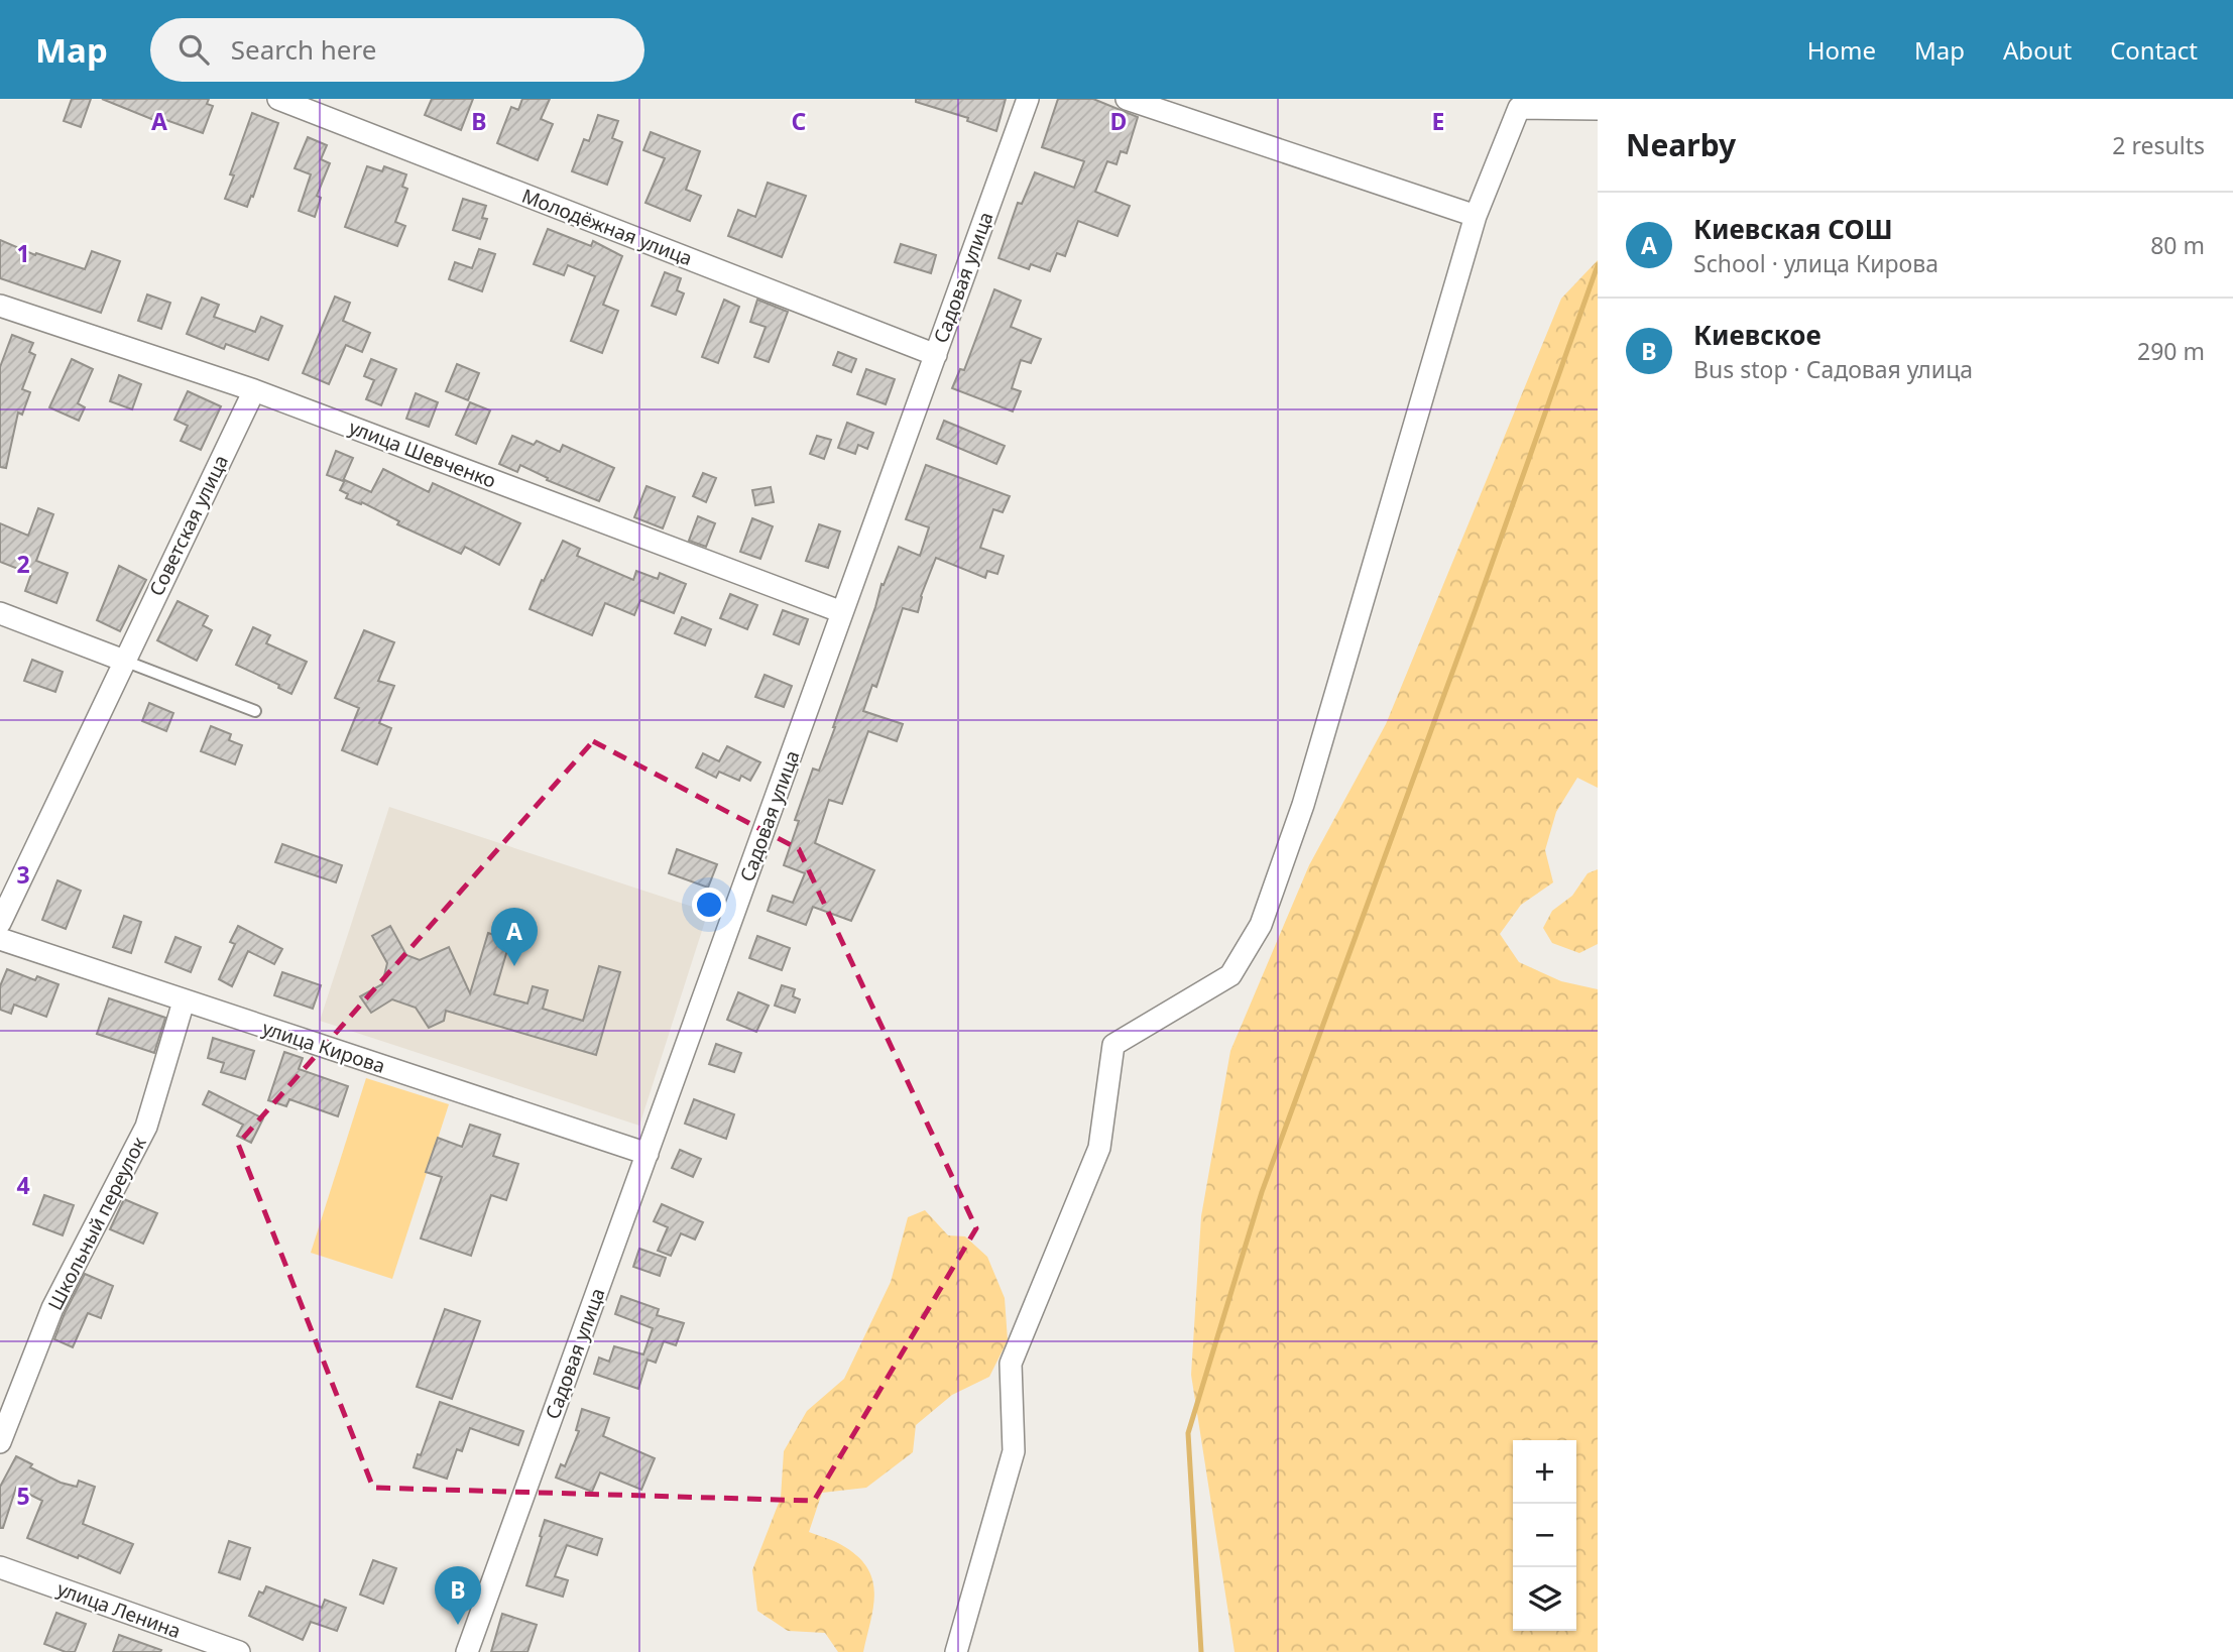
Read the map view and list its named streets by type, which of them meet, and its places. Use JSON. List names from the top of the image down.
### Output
{
  "streets": {
    "street": [
      "Молодёжная улица",
      "Садовая улица",
      "улица Шевченко",
      "Советская улица",
      "улица Кирова",
      "Школьный переулок",
      "улица Ленина"
    ]
  },
  "crossings": [
    ["Молодёжная улица", "Садовая улица"],
    ["Садовая улица", "улица Шевченко"],
    ["Садовая улица", "улица Кирова"],
    ["улица Шевченко", "Советская улица"],
    ["улица Кирова", "Школьный переулок"]
  ],
  "page": {
    "header": "Map",
    "search": "Search here",
    "nav": [
      "Home",
      "Map",
      "About",
      "Contact"
    ],
    "heading": ["Nearby", "2 results"],
    "list": [
      {
        "mark": "A",
        "name": "Киевская СОШ",
        "note": "School · улица Кирова",
        "value": "80 m"
      },
      {
        "mark": "B",
        "name": "Киевское",
        "note": "Bus stop · Садовая улица",
        "value": "290 m"
      }
    ],
    "pins": ["A", "B"],
    "map_buttons": ["+", "−"]
  },
  "grid": {
    "columns": [
      "A",
      "B",
      "C",
      "D",
      "E"
    ],
    "rows": [
      "1",
      "2",
      "3",
      "4",
      "5"
    ]
  }
}
